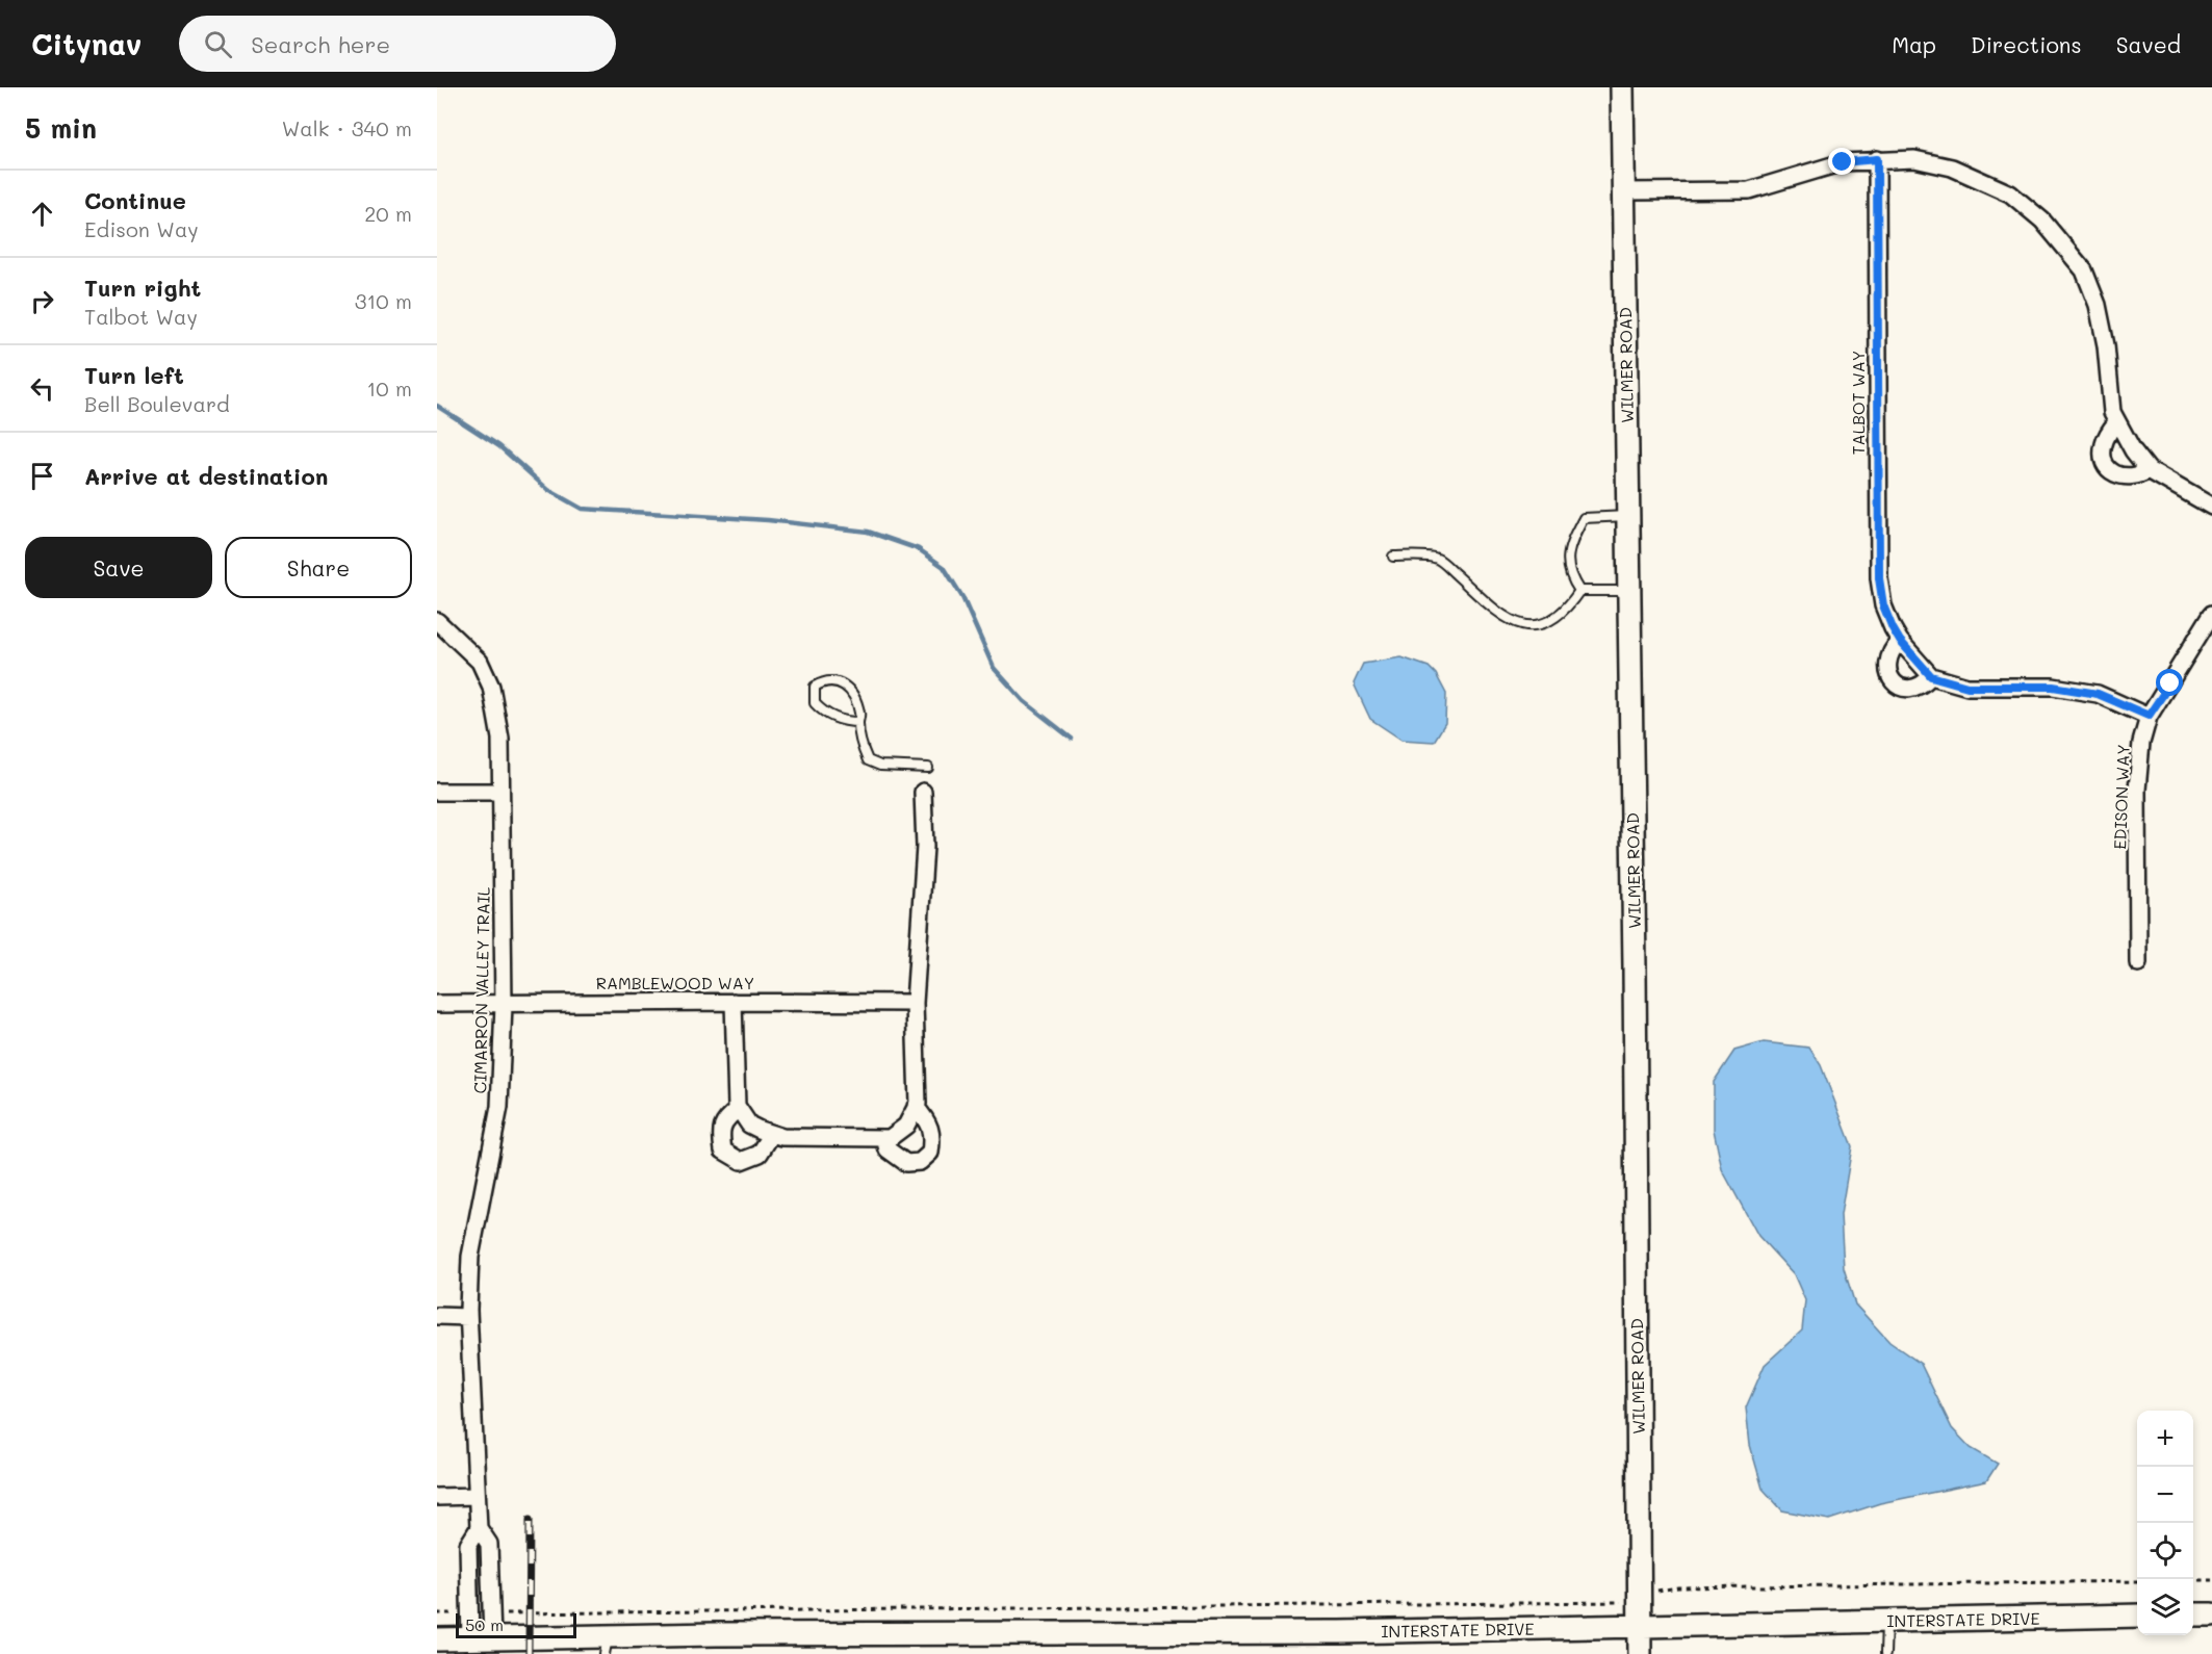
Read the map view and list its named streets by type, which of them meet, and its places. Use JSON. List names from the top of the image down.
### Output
{
  "streets": {
    "main road": ["WILMER ROAD", "INTERSTATE DRIVE"],
    "street": [
      "TALBOT WAY",
      "EDISON WAY",
      "RAMBLEWOOD WAY",
      "CIMARRON VALLEY TRAIL"
    ]
  },
  "crossings": [
    ["WILMER ROAD", "INTERSTATE DRIVE"],
    ["RAMBLEWOOD WAY", "CIMARRON VALLEY TRAIL"],
    ["CIMARRON VALLEY TRAIL", "INTERSTATE DRIVE"]
  ],
  "scale_bar": "50 m",
  "page": {
    "header": "Citynav",
    "search": "Search here",
    "nav": ["Map", "Directions", "Saved"],
    "heading": ["5 min", "Walk · 340 m"],
    "list": [
      ["Continue", "Edison Way", "20 m"],
      ["Turn right", "Talbot Way", "310 m"],
      ["Turn left", "Bell Boulevard", "10 m"],
      "Arrive at destination"
    ],
    "buttons": ["Save", "Share"],
    "map_buttons": ["+", "−"],
    "scale": "50 m"
  }
}
